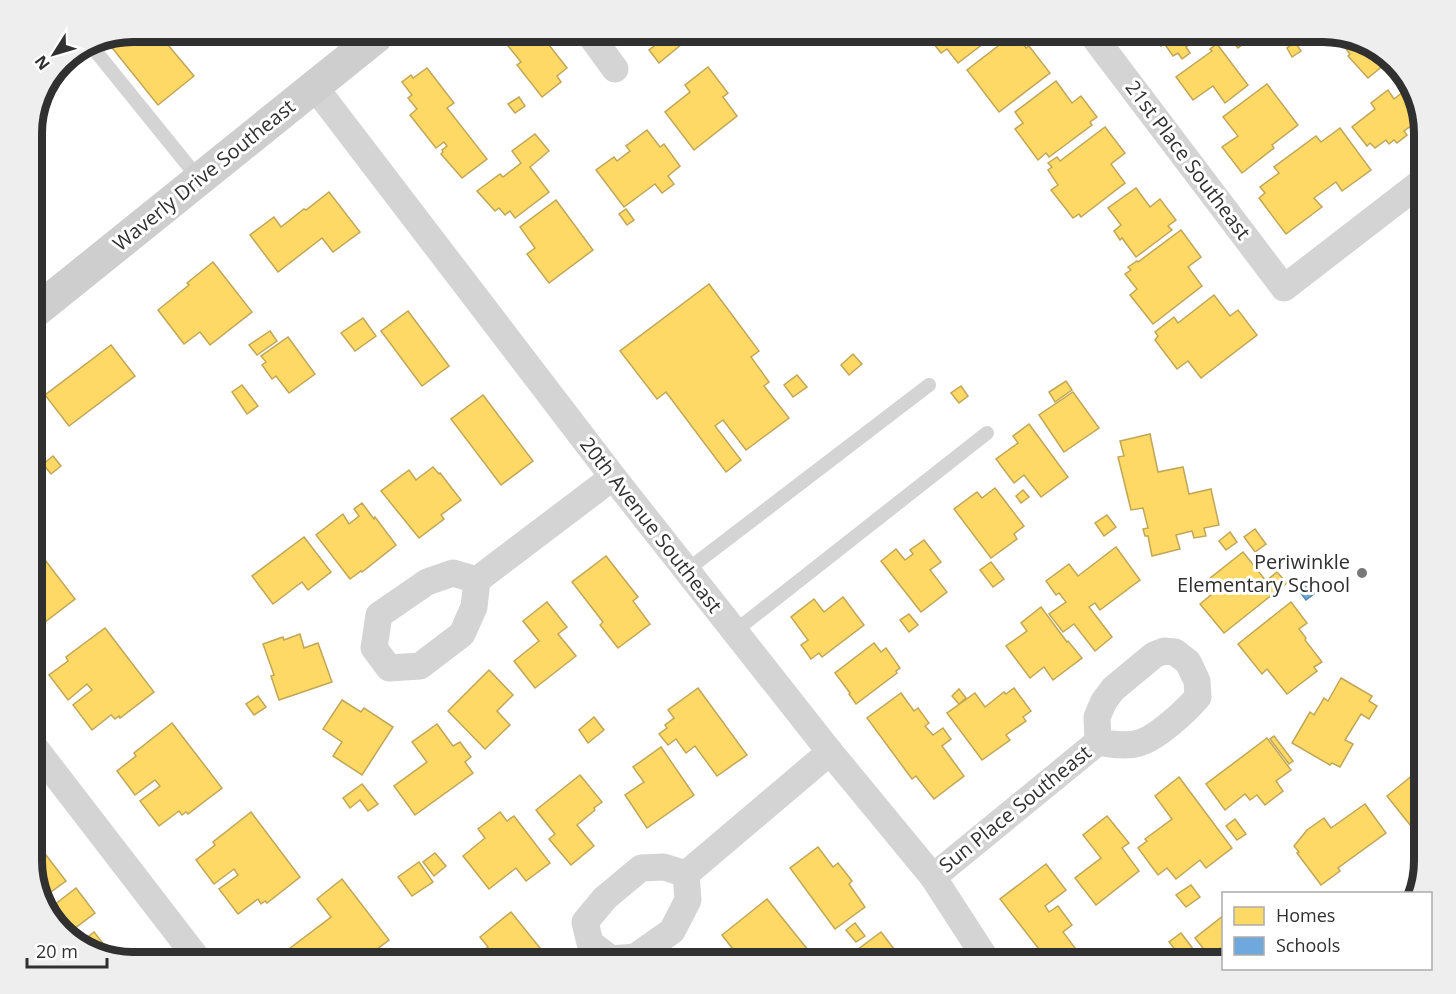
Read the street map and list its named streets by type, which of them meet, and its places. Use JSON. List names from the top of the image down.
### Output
{
  "streets": {
    "main road": ["Waverly Drive Southeast"],
    "street": ["21st Place Southeast", "20th Avenue Southeast", "Sun Place Southeast"]
  },
  "crossings": [
    ["Waverly Drive Southeast", "20th Avenue Southeast"],
    ["20th Avenue Southeast", "Sun Place Southeast"]
  ],
  "places": ["Periwinkle Elementary School"],
  "legend": ["Homes", "Schools"],
  "scale_bar": "20 m",
  "north": "bottom left"
}
